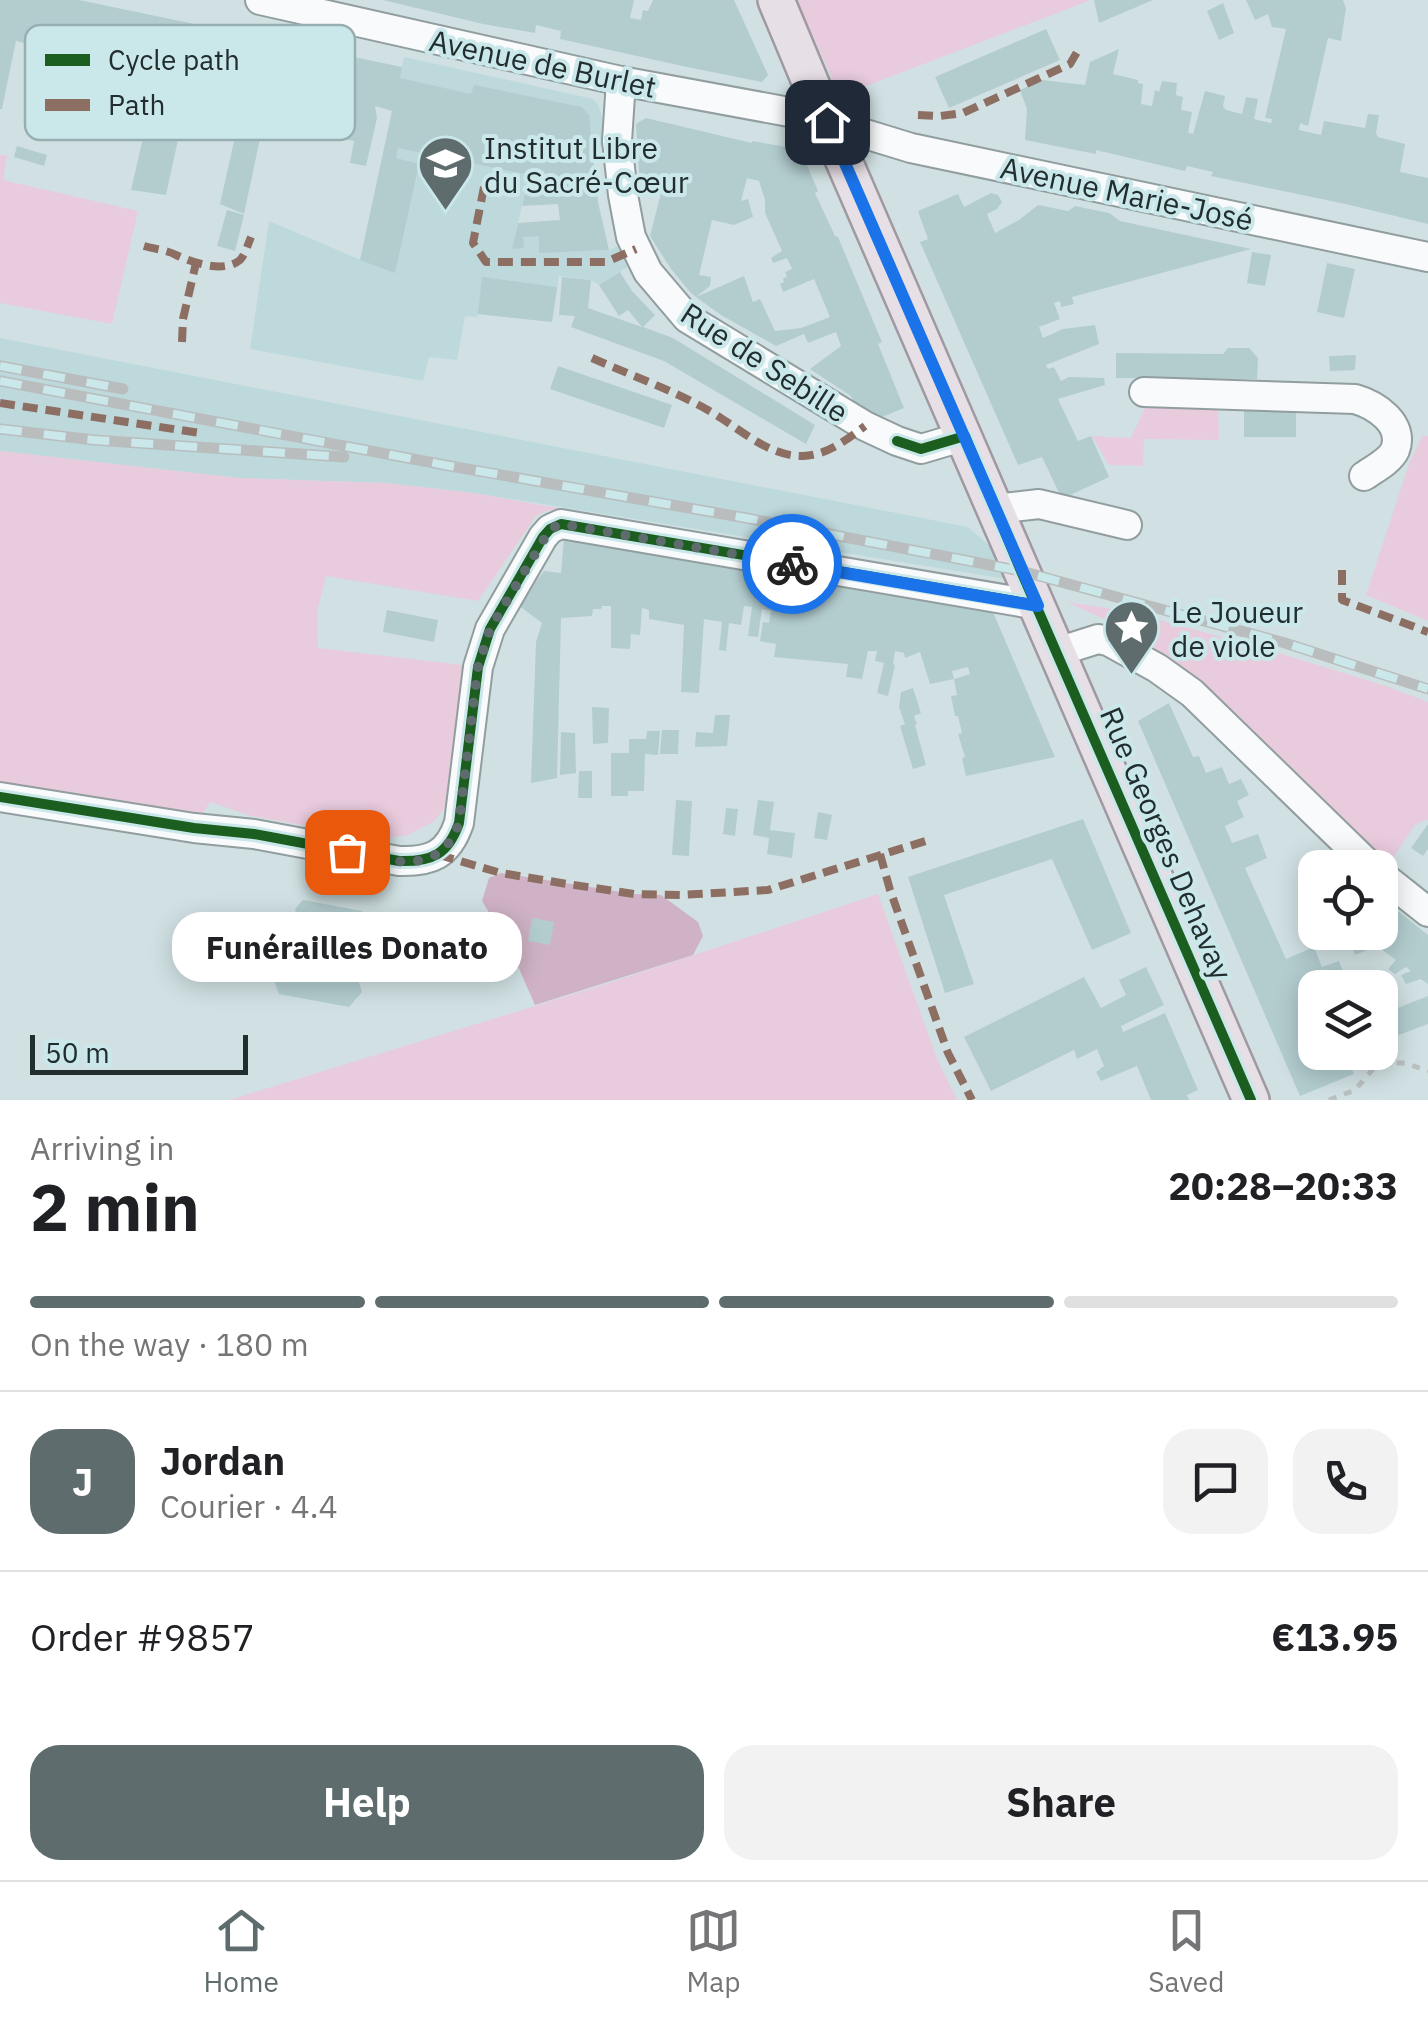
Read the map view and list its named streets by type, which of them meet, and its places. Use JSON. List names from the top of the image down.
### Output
{
  "streets": {
    "main road": ["Rue Georges Dehavay"],
    "street": ["Avenue de Burlet", "Avenue Marie-José", "Rue de Sebille"]
  },
  "crossings": [
    ["Avenue de Burlet", "Avenue Marie-José"],
    ["Avenue de Burlet", "Rue de Sebille"],
    ["Avenue de Burlet", "Rue Georges Dehavay"],
    ["Avenue Marie-José", "Rue Georges Dehavay"],
    ["Rue de Sebille", "Rue Georges Dehavay"]
  ],
  "places": {
    "school or university": ["Institut Libre du Sacré-Cœur"],
    "place": ["Le Joueur de viole"],
    "other": ["Funérailles Donato"]
  },
  "legend": ["Cycle path", "Path"],
  "scale_bar": "50 m",
  "page": {
    "bubble": "Funérailles Donato",
    "scale": "50 m",
    "heading": ["2 min", "Arriving in", "20:28–20:33"],
    "panel": [
      "Jordan",
      "Courier · 4.4",
      "Order #9857",
      "€13.95"
    ],
    "bar": "On the way · 180 m",
    "round": "J",
    "buttons": ["Help", "Share"],
    "tabs": ["Home", "Map", "Saved"]
  }
}
